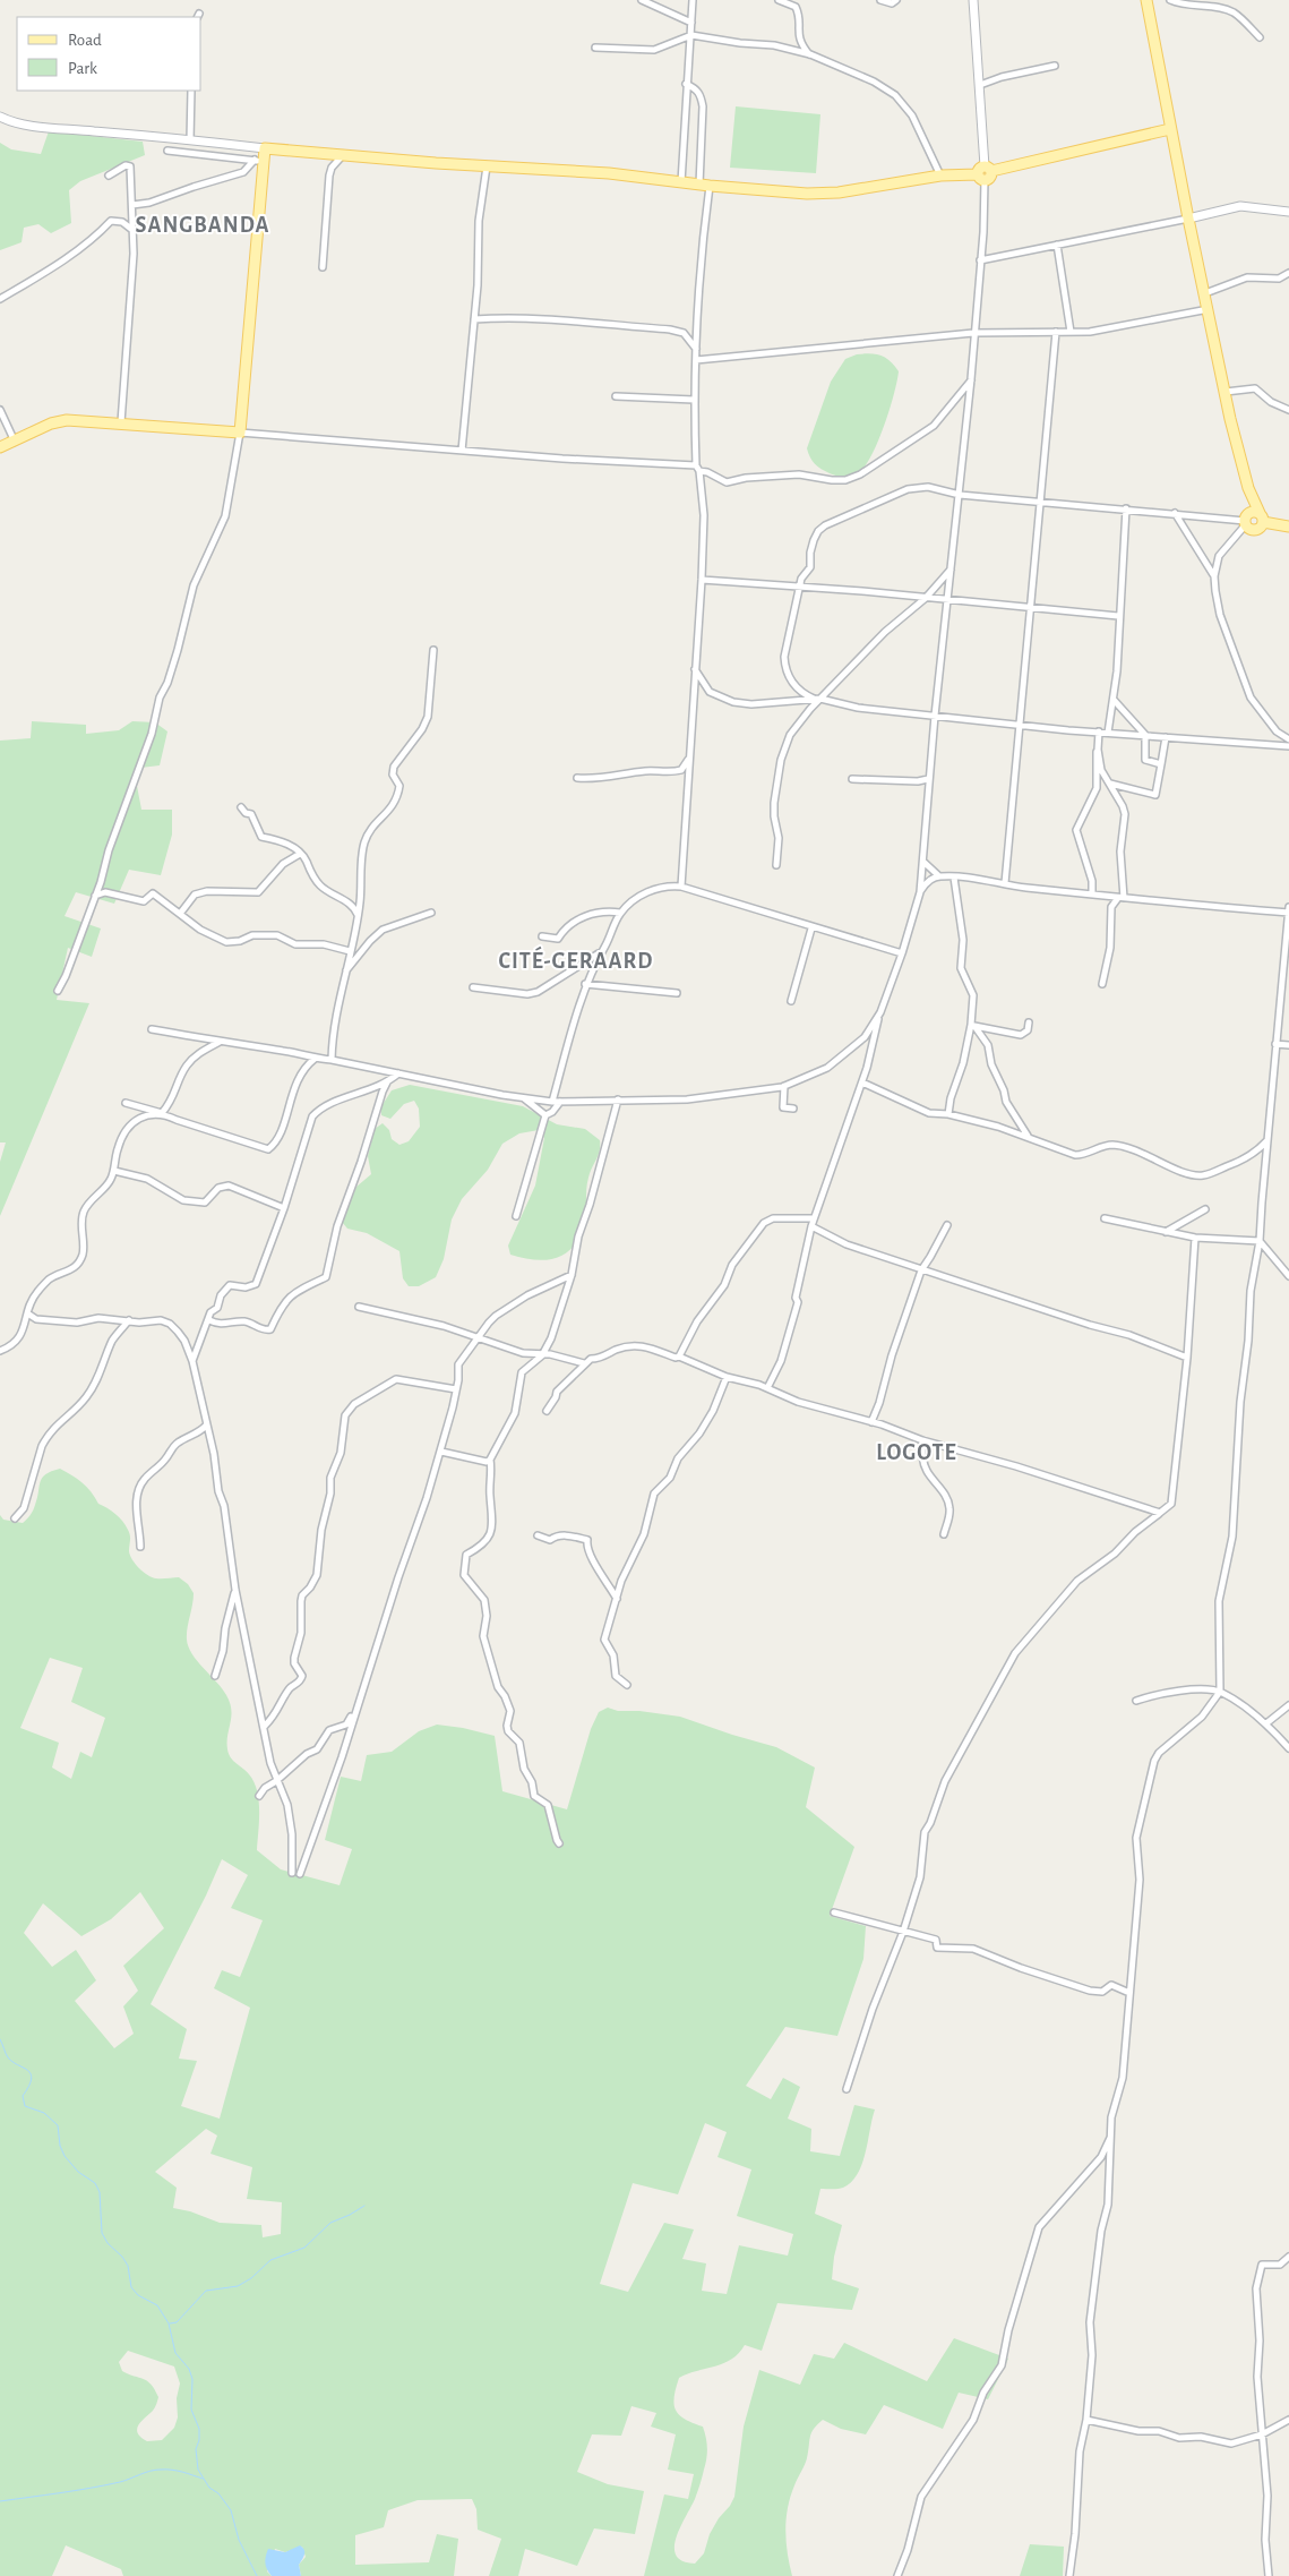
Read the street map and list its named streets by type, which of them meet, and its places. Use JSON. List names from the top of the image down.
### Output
{
  "districts": ["SANGBANDA", "CITÉ-GERAARD", "LOGOTE"],
  "legend": ["Road", "Park"]
}
